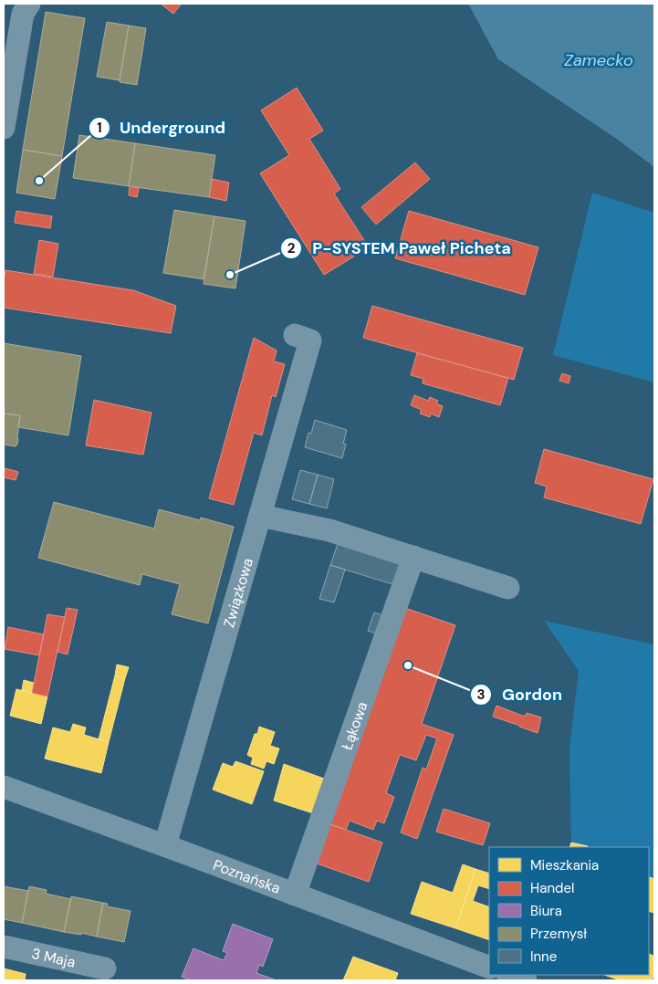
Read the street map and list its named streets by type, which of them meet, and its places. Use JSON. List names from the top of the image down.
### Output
{
  "streets": {
    "street": [
      "Związkowa",
      "Łąkowa",
      "Poznańska",
      "3 Maja"
    ]
  },
  "crossings": [
    ["Związkowa", "Poznańska"],
    ["Łąkowa", "Poznańska"]
  ],
  "water": ["Zamecko"],
  "places": ["Underground", "P-SYSTEM Paweł Picheta", "Gordon"],
  "legend": [
    "Mieszkania",
    "Handel",
    "Biura",
    "Przemysł",
    "Inne"
  ]
}
